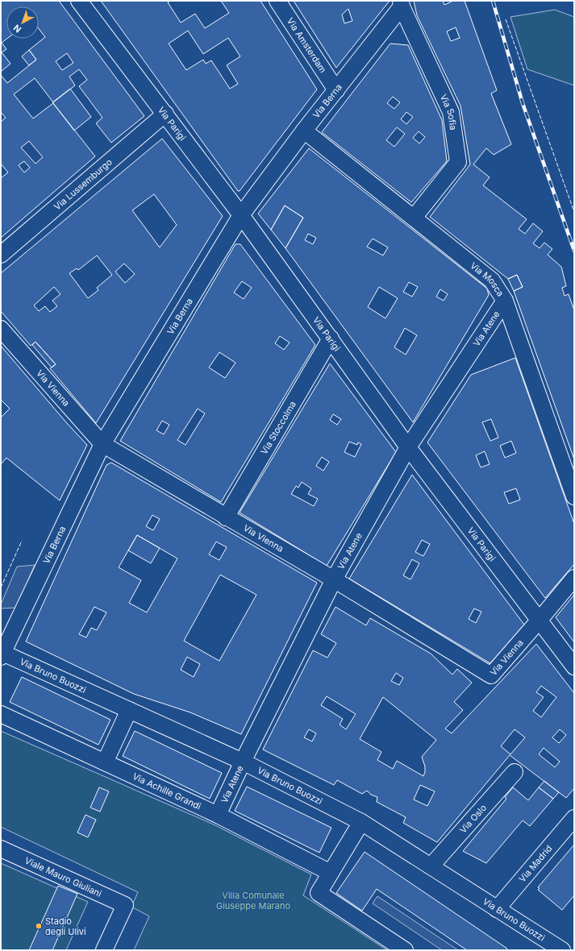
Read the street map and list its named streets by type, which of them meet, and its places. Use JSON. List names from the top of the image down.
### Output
{
  "streets": {
    "street": [
      "Via Amsterdam",
      "Via Berna",
      "Via Sofia",
      "Via Parigi",
      "Via Lussemburgo",
      "Via Mosca",
      "Via Atene",
      "Via Vienna",
      "Via Stoccolma",
      "Via Bruno Buozzi",
      "Via Achille Grandi",
      "Via Oslo",
      "Via Madrid",
      "Viale Mauro Giuliani"
    ]
  },
  "crossings": [
    ["Via Amsterdam", "Via Berna"],
    ["Via Berna", "Via Sofia"],
    ["Via Berna", "Via Parigi"],
    ["Via Berna", "Via Mosca"],
    ["Via Berna", "Via Vienna"],
    ["Via Berna", "Via Bruno Buozzi"],
    ["Via Sofia", "Via Mosca"],
    ["Via Parigi", "Via Lussemburgo"],
    ["Via Parigi", "Via Atene"],
    ["Via Parigi", "Via Vienna"],
    ["Via Parigi", "Via Stoccolma"],
    ["Via Mosca", "Via Atene"],
    ["Via Atene", "Via Vienna"],
    ["Via Atene", "Via Bruno Buozzi"],
    ["Via Atene", "Via Achille Grandi"],
    ["Via Vienna", "Via Stoccolma"],
    ["Via Bruno Buozzi", "Via Oslo"],
    ["Via Bruno Buozzi", "Via Madrid"]
  ],
  "parks": ["Villa Comunale Giuseppe Marano"],
  "places": ["Stadio degli Ulivi"],
  "north": "bottom left"
}
